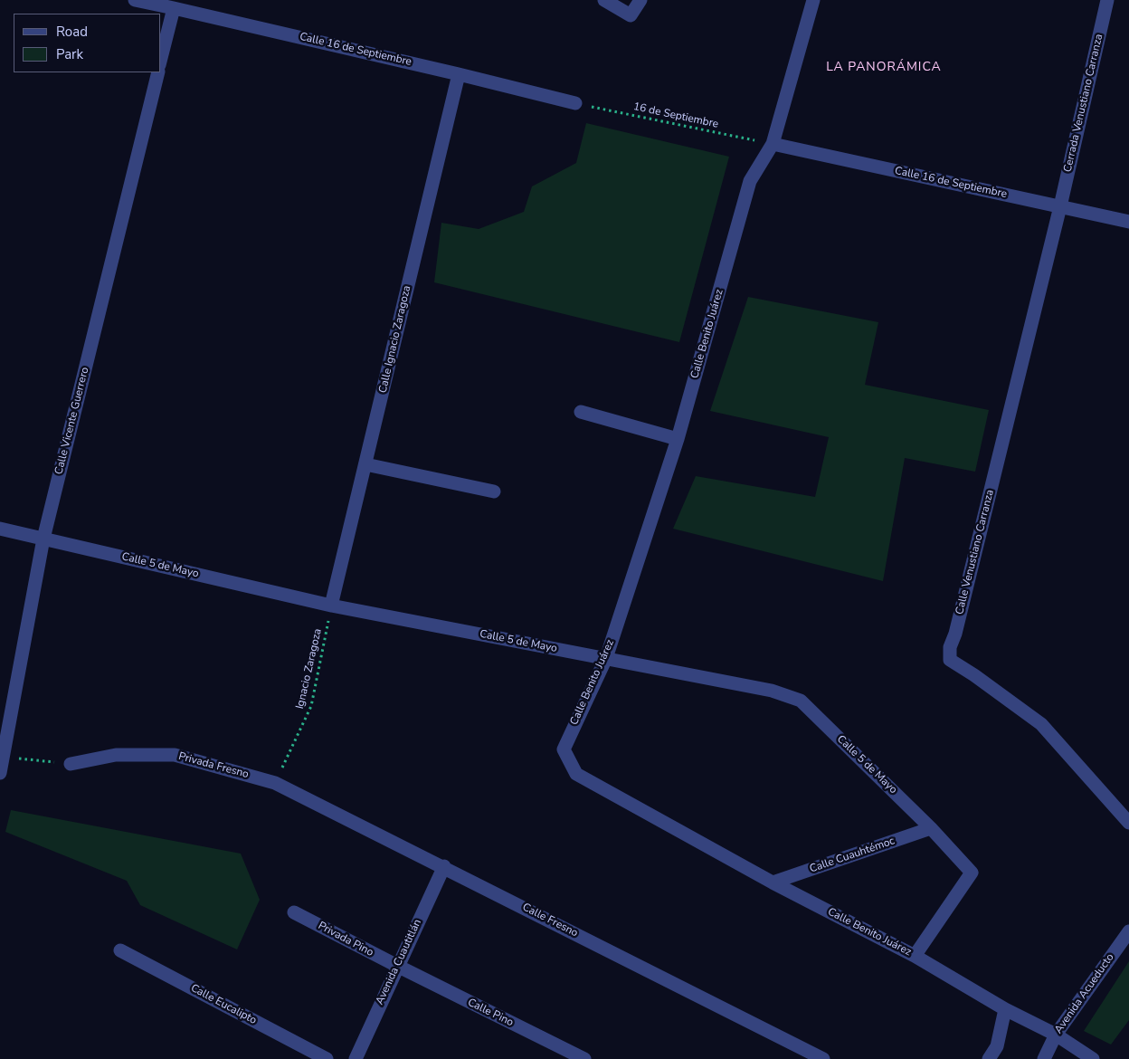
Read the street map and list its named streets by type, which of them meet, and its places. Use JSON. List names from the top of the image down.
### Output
{
  "streets": {
    "street": [
      "Calle 16 de Septiembre",
      "Cerrada Venustiano Carranza",
      "Calle Benito Juárez",
      "Calle Ignacio Zaragoza",
      "Calle Vicente Guerrero",
      "Calle Venustiano Carranza",
      "Calle 5 de Mayo",
      "Privada Fresno",
      "Calle Cuauhtémoc",
      "Calle Fresno",
      "Privada Pino",
      "Avenida Cuautitlán",
      "Avenida Acueducto",
      "Calle Eucalipto",
      "Calle Pino"
    ],
    "path": ["16 de Septiembre", "Ignacio Zaragoza"]
  },
  "crossings": [
    ["Calle 16 de Septiembre", "Cerrada Venustiano Carranza"],
    ["Calle 16 de Septiembre", "16 de Septiembre"],
    ["Calle 16 de Septiembre", "Calle Benito Juárez"],
    ["Calle 16 de Septiembre", "Calle Ignacio Zaragoza"],
    ["Calle 16 de Septiembre", "Calle Venustiano Carranza"],
    ["Cerrada Venustiano Carranza", "Calle Venustiano Carranza"],
    ["16 de Septiembre", "Calle Benito Juárez"],
    ["Calle Benito Juárez", "Calle 5 de Mayo"],
    ["Calle Benito Juárez", "Calle Cuauhtémoc"],
    ["Calle Benito Juárez", "Avenida Acueducto"],
    ["Calle Ignacio Zaragoza", "Calle 5 de Mayo"],
    ["Calle Ignacio Zaragoza", "Ignacio Zaragoza"],
    ["Calle Vicente Guerrero", "Calle 5 de Mayo"],
    ["Calle 5 de Mayo", "Ignacio Zaragoza"],
    ["Calle 5 de Mayo", "Calle Cuauhtémoc"],
    ["Ignacio Zaragoza", "Privada Fresno"],
    ["Ignacio Zaragoza", "Calle Fresno"],
    ["Privada Fresno", "Calle Fresno"],
    ["Calle Fresno", "Avenida Cuautitlán"],
    ["Privada Pino", "Avenida Cuautitlán"],
    ["Privada Pino", "Calle Pino"],
    ["Avenida Cuautitlán", "Calle Pino"]
  ],
  "districts": ["LA PANORÁMICA"],
  "legend": ["Road", "Park"]
}
